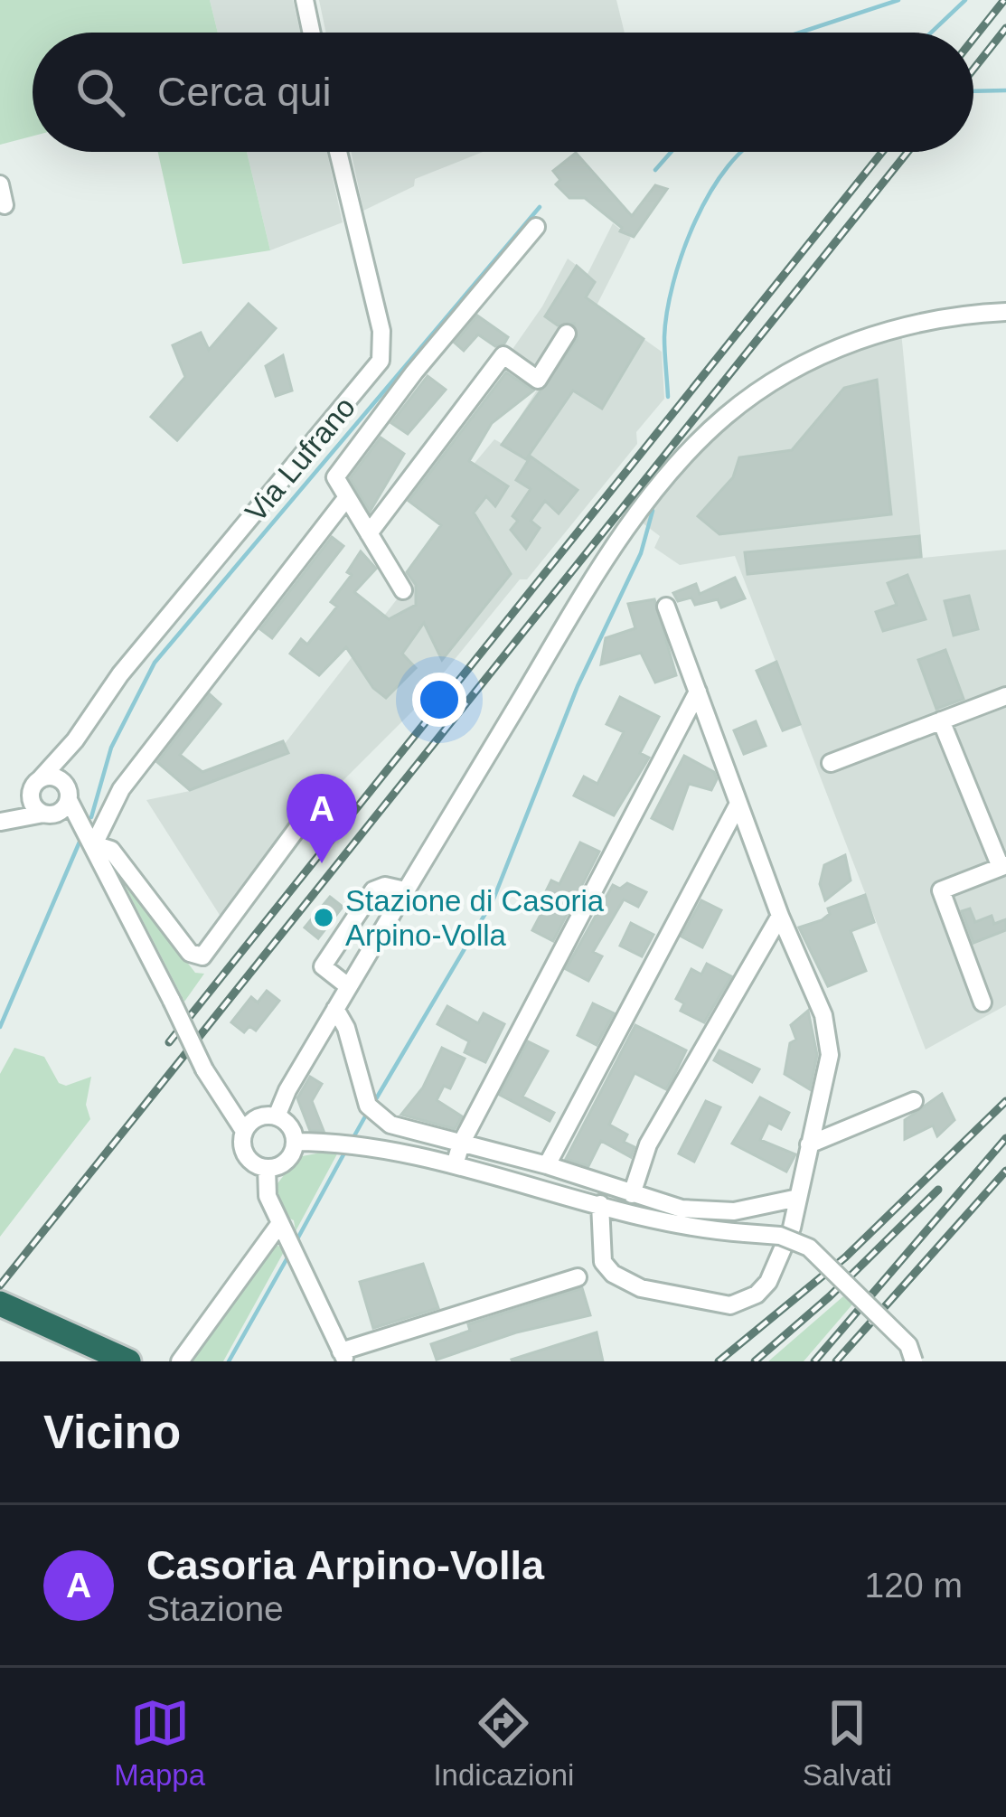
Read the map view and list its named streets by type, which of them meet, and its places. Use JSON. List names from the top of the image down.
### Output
{
  "streets": {
    "street": ["Via Lufrano"]
  },
  "places": ["Stazione di Casoria Arpino-Volla"],
  "page": {
    "search": "Cerca qui",
    "pins": "A",
    "heading": "Vicino",
    "list": [
      {
        "mark": "A",
        "name": "Casoria Arpino-Volla",
        "note": "Stazione",
        "value": "120 m"
      }
    ],
    "nav": ["Mappa", "Indicazioni", "Salvati"]
  }
}
